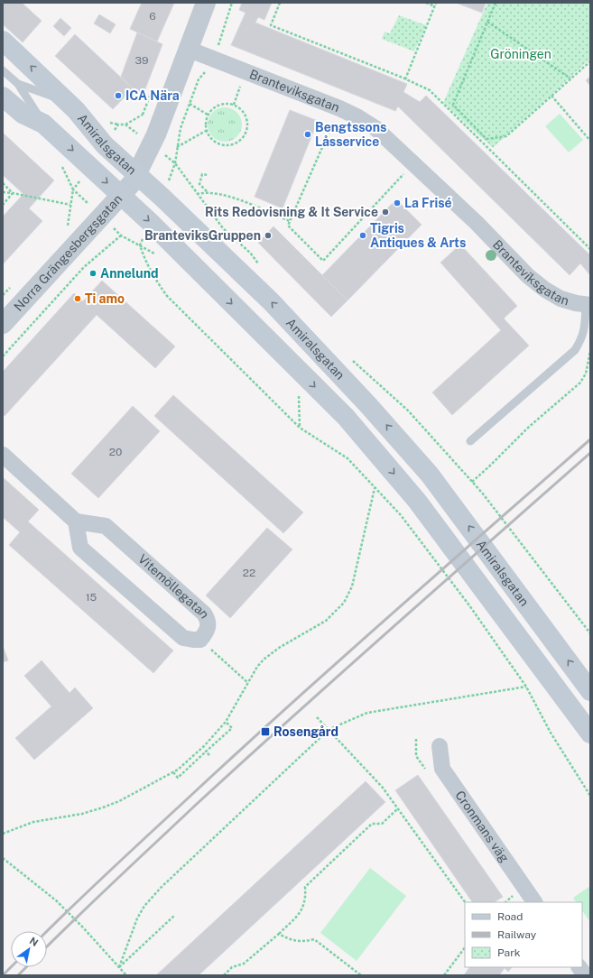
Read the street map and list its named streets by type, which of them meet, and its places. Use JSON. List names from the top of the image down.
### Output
{
  "streets": {
    "main road": ["Amiralsgatan"],
    "street": [
      "Branteviksgatan",
      "Norra Grängesbergsgatan",
      "Vitemöllegatan",
      "Cronmans väg"
    ]
  },
  "crossings": [
    ["Branteviksgatan", "Norra Grängesbergsgatan"],
    ["Amiralsgatan", "Norra Grängesbergsgatan"]
  ],
  "parks": ["Gröningen"],
  "places": {
    "other": [
      "ICA Nära",
      "Bengtssons Låsservice",
      "La Frisé",
      "Rits Redovisning & It Service",
      "BranteviksGruppen",
      "Tigris Antiques & Arts",
      "Annelund",
      "Ti amo"
    ],
    "transit": ["Rosengård"]
  },
  "house_numbers": [
    "6",
    "39",
    "20",
    "22",
    "15"
  ],
  "legend": ["Road", "Railway", "Park"],
  "north": "top right"
}
